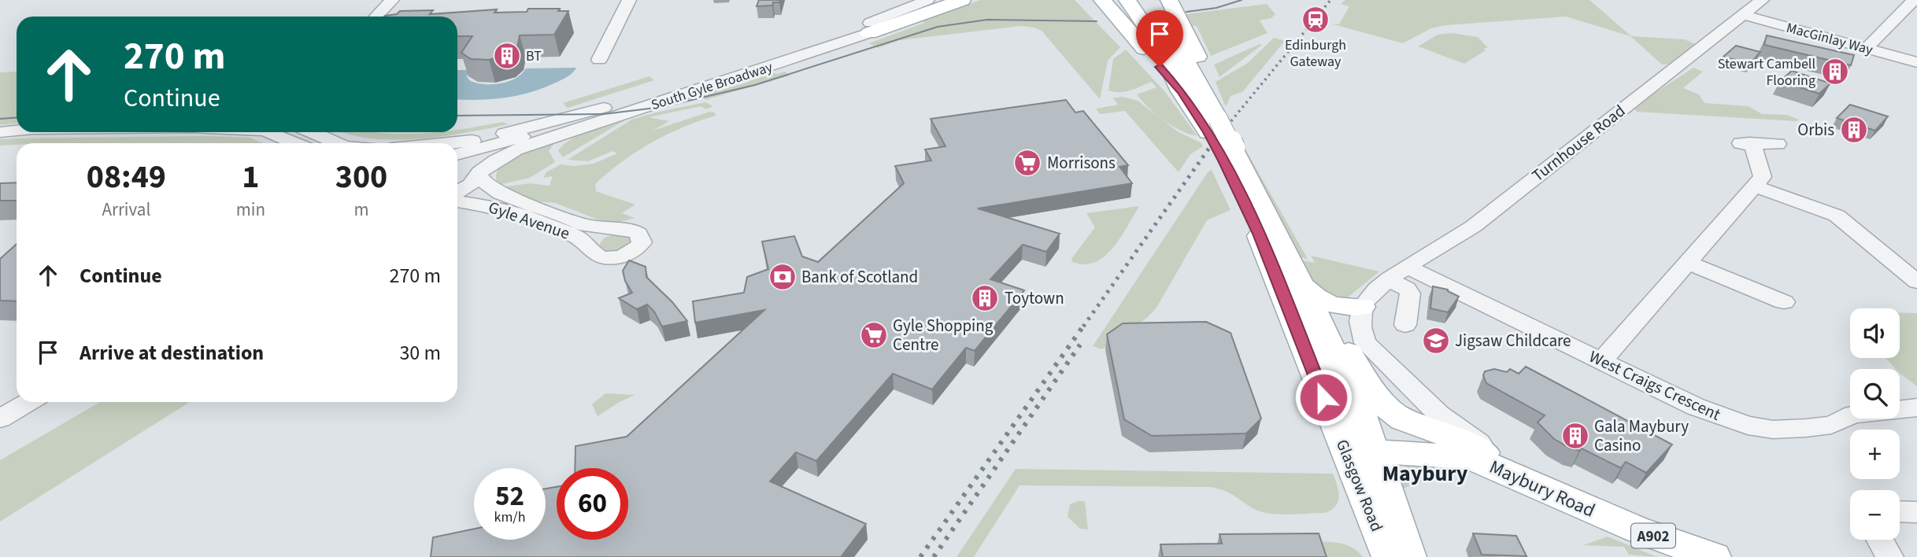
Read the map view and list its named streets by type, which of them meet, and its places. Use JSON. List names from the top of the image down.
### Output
{
  "streets": {
    "main road": ["Glasgow Road", "Maybury Road", "A902"],
    "street": [
      "MacGinlay Way",
      "South Gyle Broadway",
      "Turnhouse Road",
      "Gyle Avenue",
      "West Craigs Crescent"
    ]
  },
  "crossings": [
    ["MacGinlay Way", "Turnhouse Road"],
    ["South Gyle Broadway", "Gyle Avenue"],
    ["Turnhouse Road", "West Craigs Crescent"],
    ["Glasgow Road", "Maybury Road"],
    ["Glasgow Road", "A902"],
    ["Maybury Road", "A902"]
  ],
  "districts": ["Maybury"],
  "places": {
    "station": ["Edinburgh Gateway"],
    "building": [
      "BT",
      "Stewart Cambell Flooring",
      "Orbis",
      "Toytown",
      "Gala Maybury Casino"
    ],
    "supermarket": ["Morrisons", "Gyle Shopping Centre"],
    "bank": ["Bank of Scotland"],
    "school or university": ["Jigsaw Childcare"]
  },
  "page": {
    "turn": ["270 m", "Continue"],
    "eta": [
      "08:49",
      "Arrival",
      "1",
      "min",
      "300",
      "m"
    ],
    "list": [
      {
        "name": "Continue",
        "value": "270 m"
      },
      {
        "name": "Arrive at destination",
        "value": "30 m"
      }
    ],
    "map_buttons": ["+", "−"],
    "speed": "52 km/h",
    "limit": "60"
  }
}
